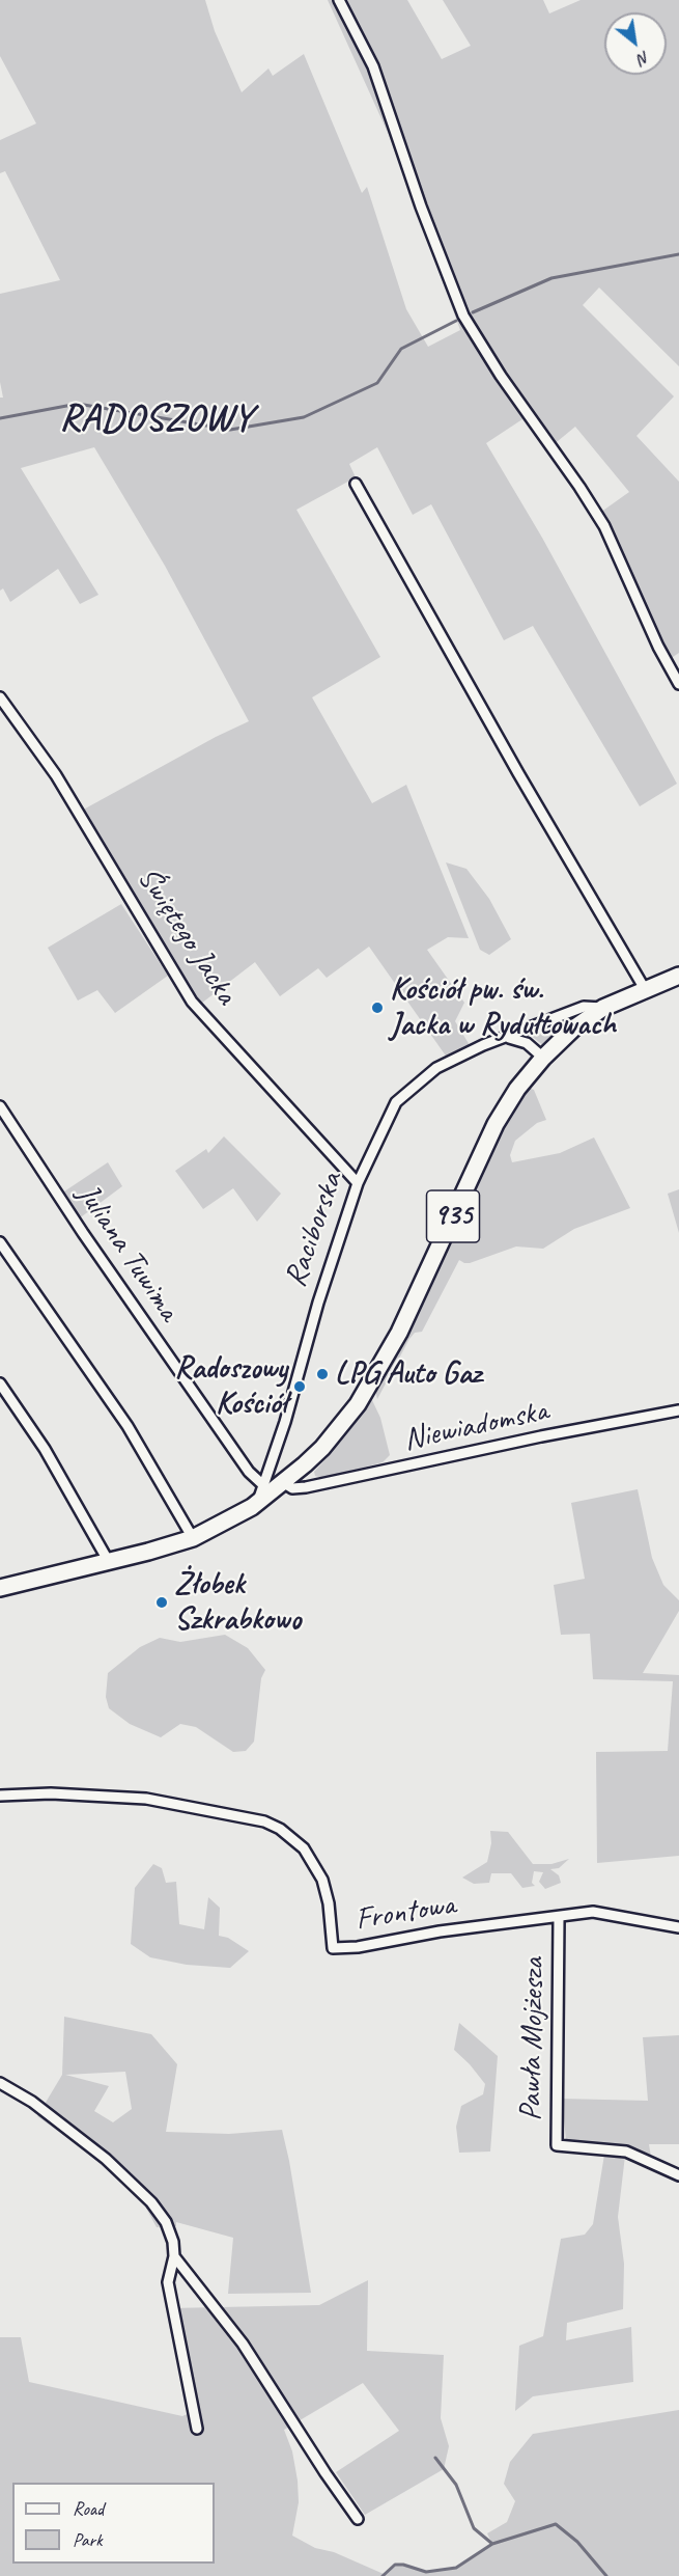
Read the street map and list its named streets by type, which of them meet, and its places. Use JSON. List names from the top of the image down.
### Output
{
  "streets": {
    "main road": ["935", "Raciborska"],
    "street": [
      "Świętego Jacka",
      "Juliana Tuwima",
      "Niewiadomska",
      "Frontowa",
      "Pawła Mojżesza"
    ]
  },
  "crossings": [
    ["Świętego Jacka", "Raciborska"],
    ["Raciborska", "Juliana Tuwima"],
    ["Raciborska", "Niewiadomska"],
    ["Frontowa", "Pawła Mojżesza"]
  ],
  "districts": ["RADOSZOWY"],
  "places": [
    "Kościół pw. św. Jacka w Rydułtowach",
    "LPG Auto Gaz",
    "Radoszowy Kościół",
    "Żłobek Szkrabkowo"
  ],
  "legend": ["Road", "Park"],
  "north": "bottom right"
}
